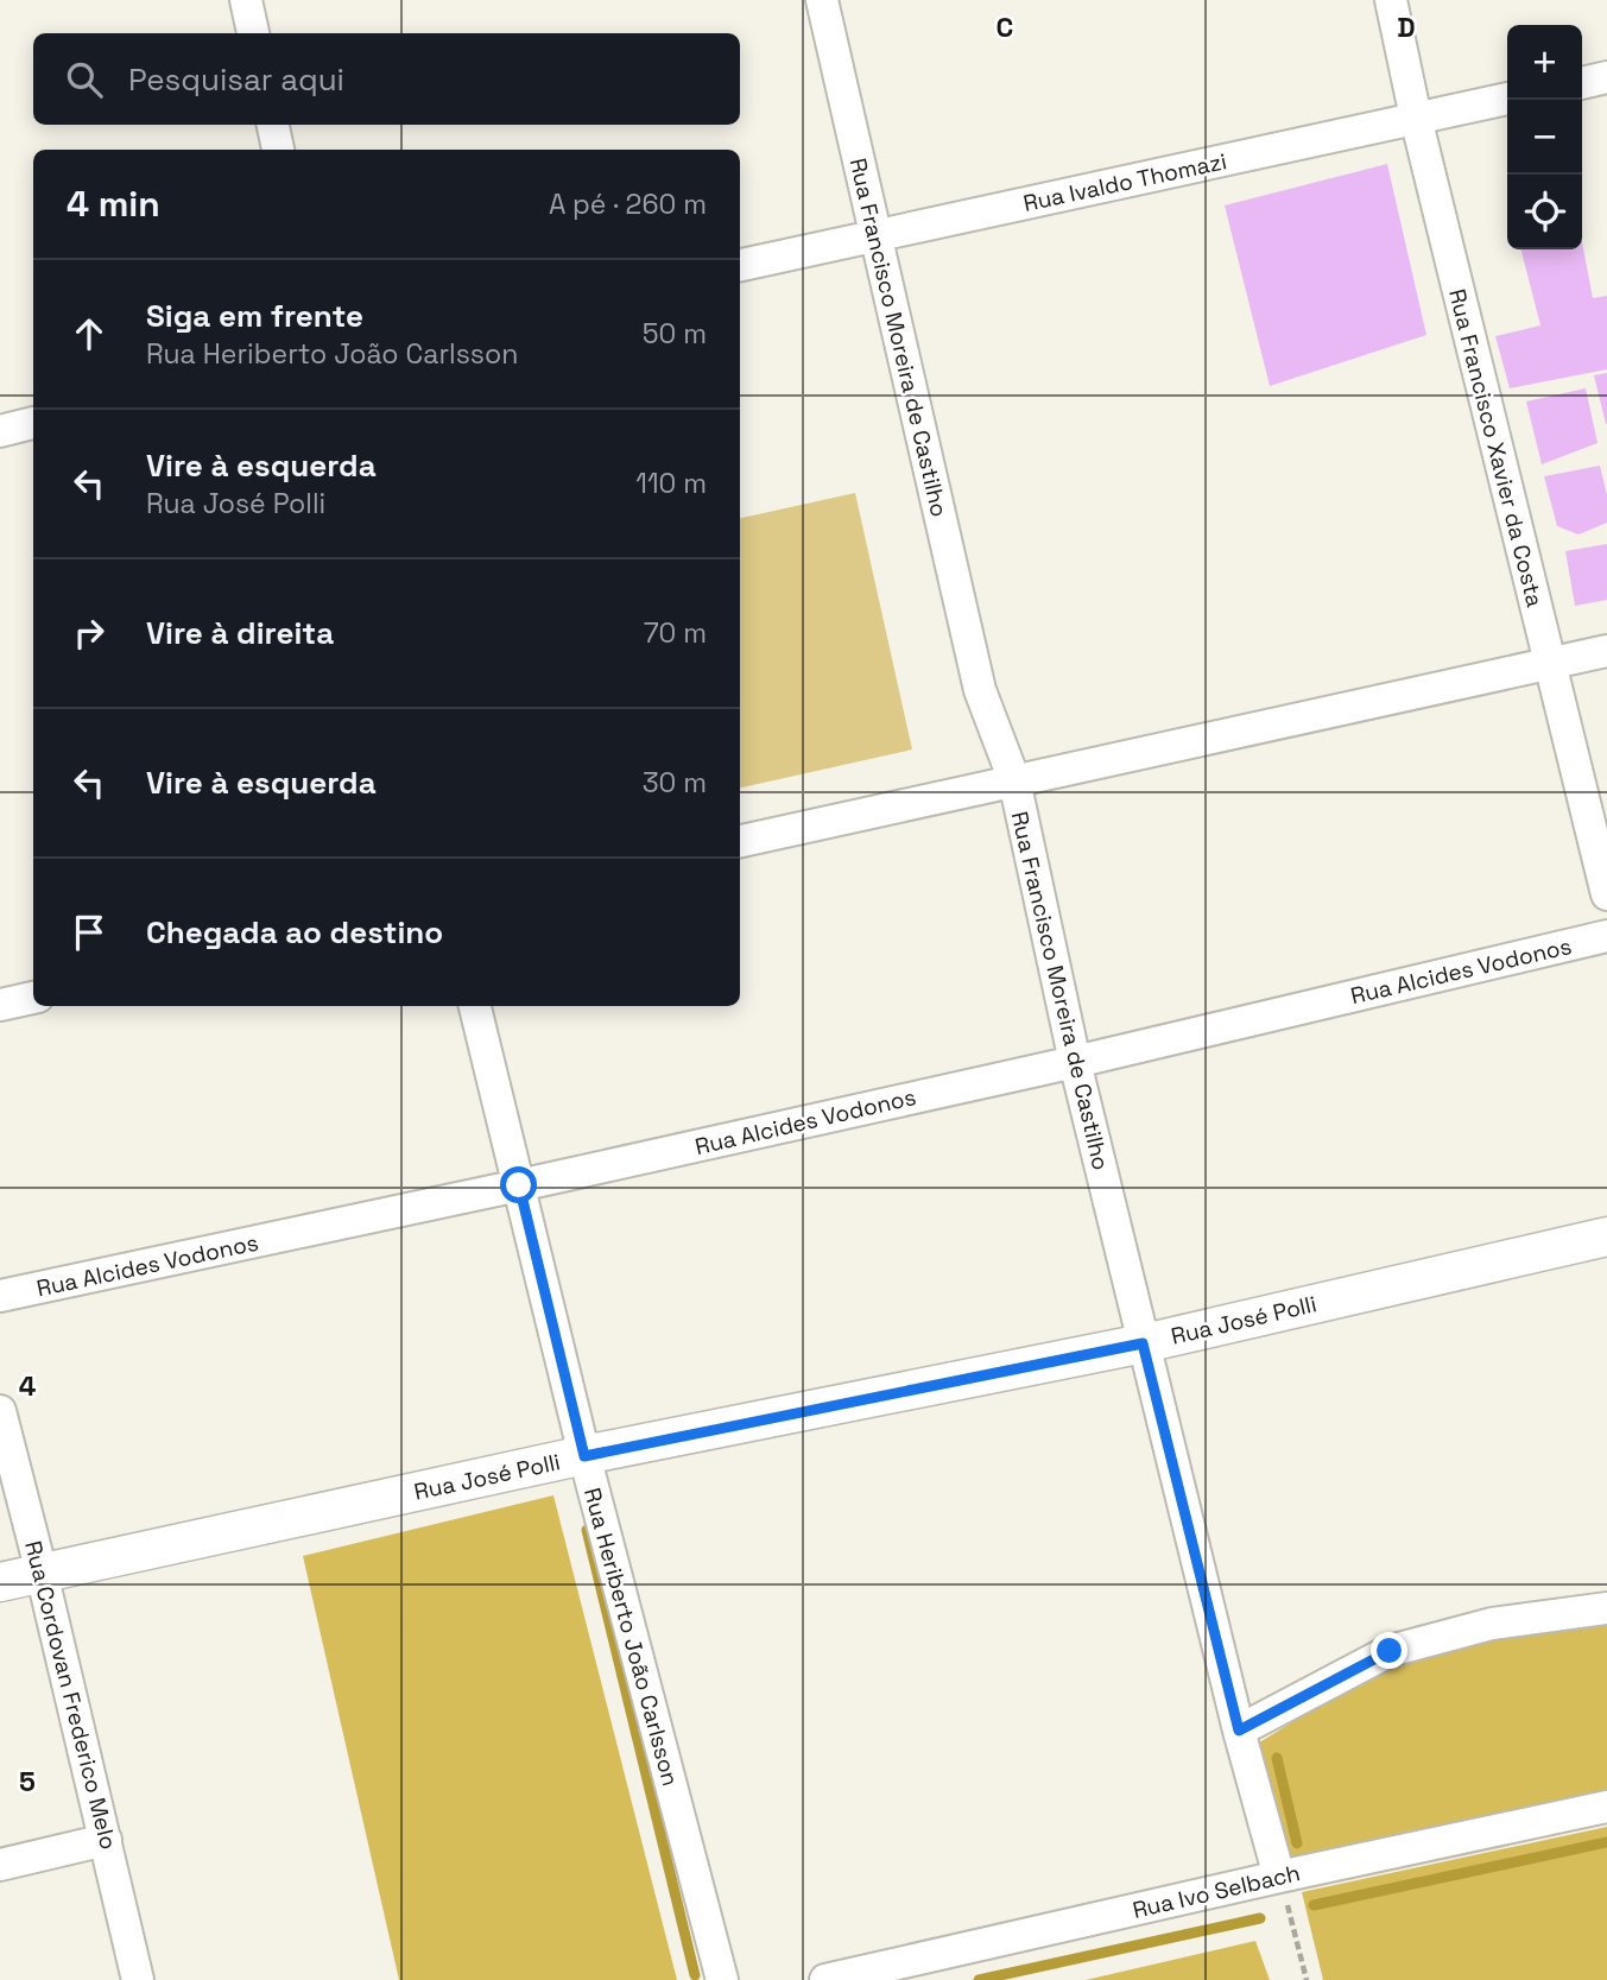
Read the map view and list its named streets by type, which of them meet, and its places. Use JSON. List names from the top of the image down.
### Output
{
  "streets": {
    "street": [
      "Rua Ivaldo Thomazi",
      "Rua Francisco Moreira de Castilho",
      "Rua Francisco Xavier da Costa",
      "Rua Alcides Vodonos",
      "Rua José Polli",
      "Rua Heriberto João Carlsson",
      "Rua Cordovan Frederico Melo",
      "Rua Ivo Selbach"
    ]
  },
  "crossings": [
    ["Rua Ivaldo Thomazi", "Rua Francisco Moreira de Castilho"],
    ["Rua Ivaldo Thomazi", "Rua Francisco Xavier da Costa"],
    ["Rua Francisco Moreira de Castilho", "Rua Alcides Vodonos"],
    ["Rua Francisco Moreira de Castilho", "Rua José Polli"],
    ["Rua Francisco Moreira de Castilho", "Rua Ivo Selbach"],
    ["Rua Alcides Vodonos", "Rua Heriberto João Carlsson"],
    ["Rua José Polli", "Rua Heriberto João Carlsson"],
    ["Rua José Polli", "Rua Cordovan Frederico Melo"]
  ],
  "page": {
    "map_buttons": ["+", "−"],
    "search": "Pesquisar aqui",
    "heading": ["4 min", "A pé · 260 m"],
    "list": [
      ["Siga em frente", "Rua Heriberto João Carlsson", "50 m"],
      ["Vire à esquerda", "Rua José Polli", "110 m"],
      ["Vire à direita", "70 m"],
      ["Vire à esquerda", "30 m"],
      "Chegada ao destino"
    ]
  },
  "grid": {
    "columns": ["C", "D"],
    "rows": ["4", "5"]
  }
}
